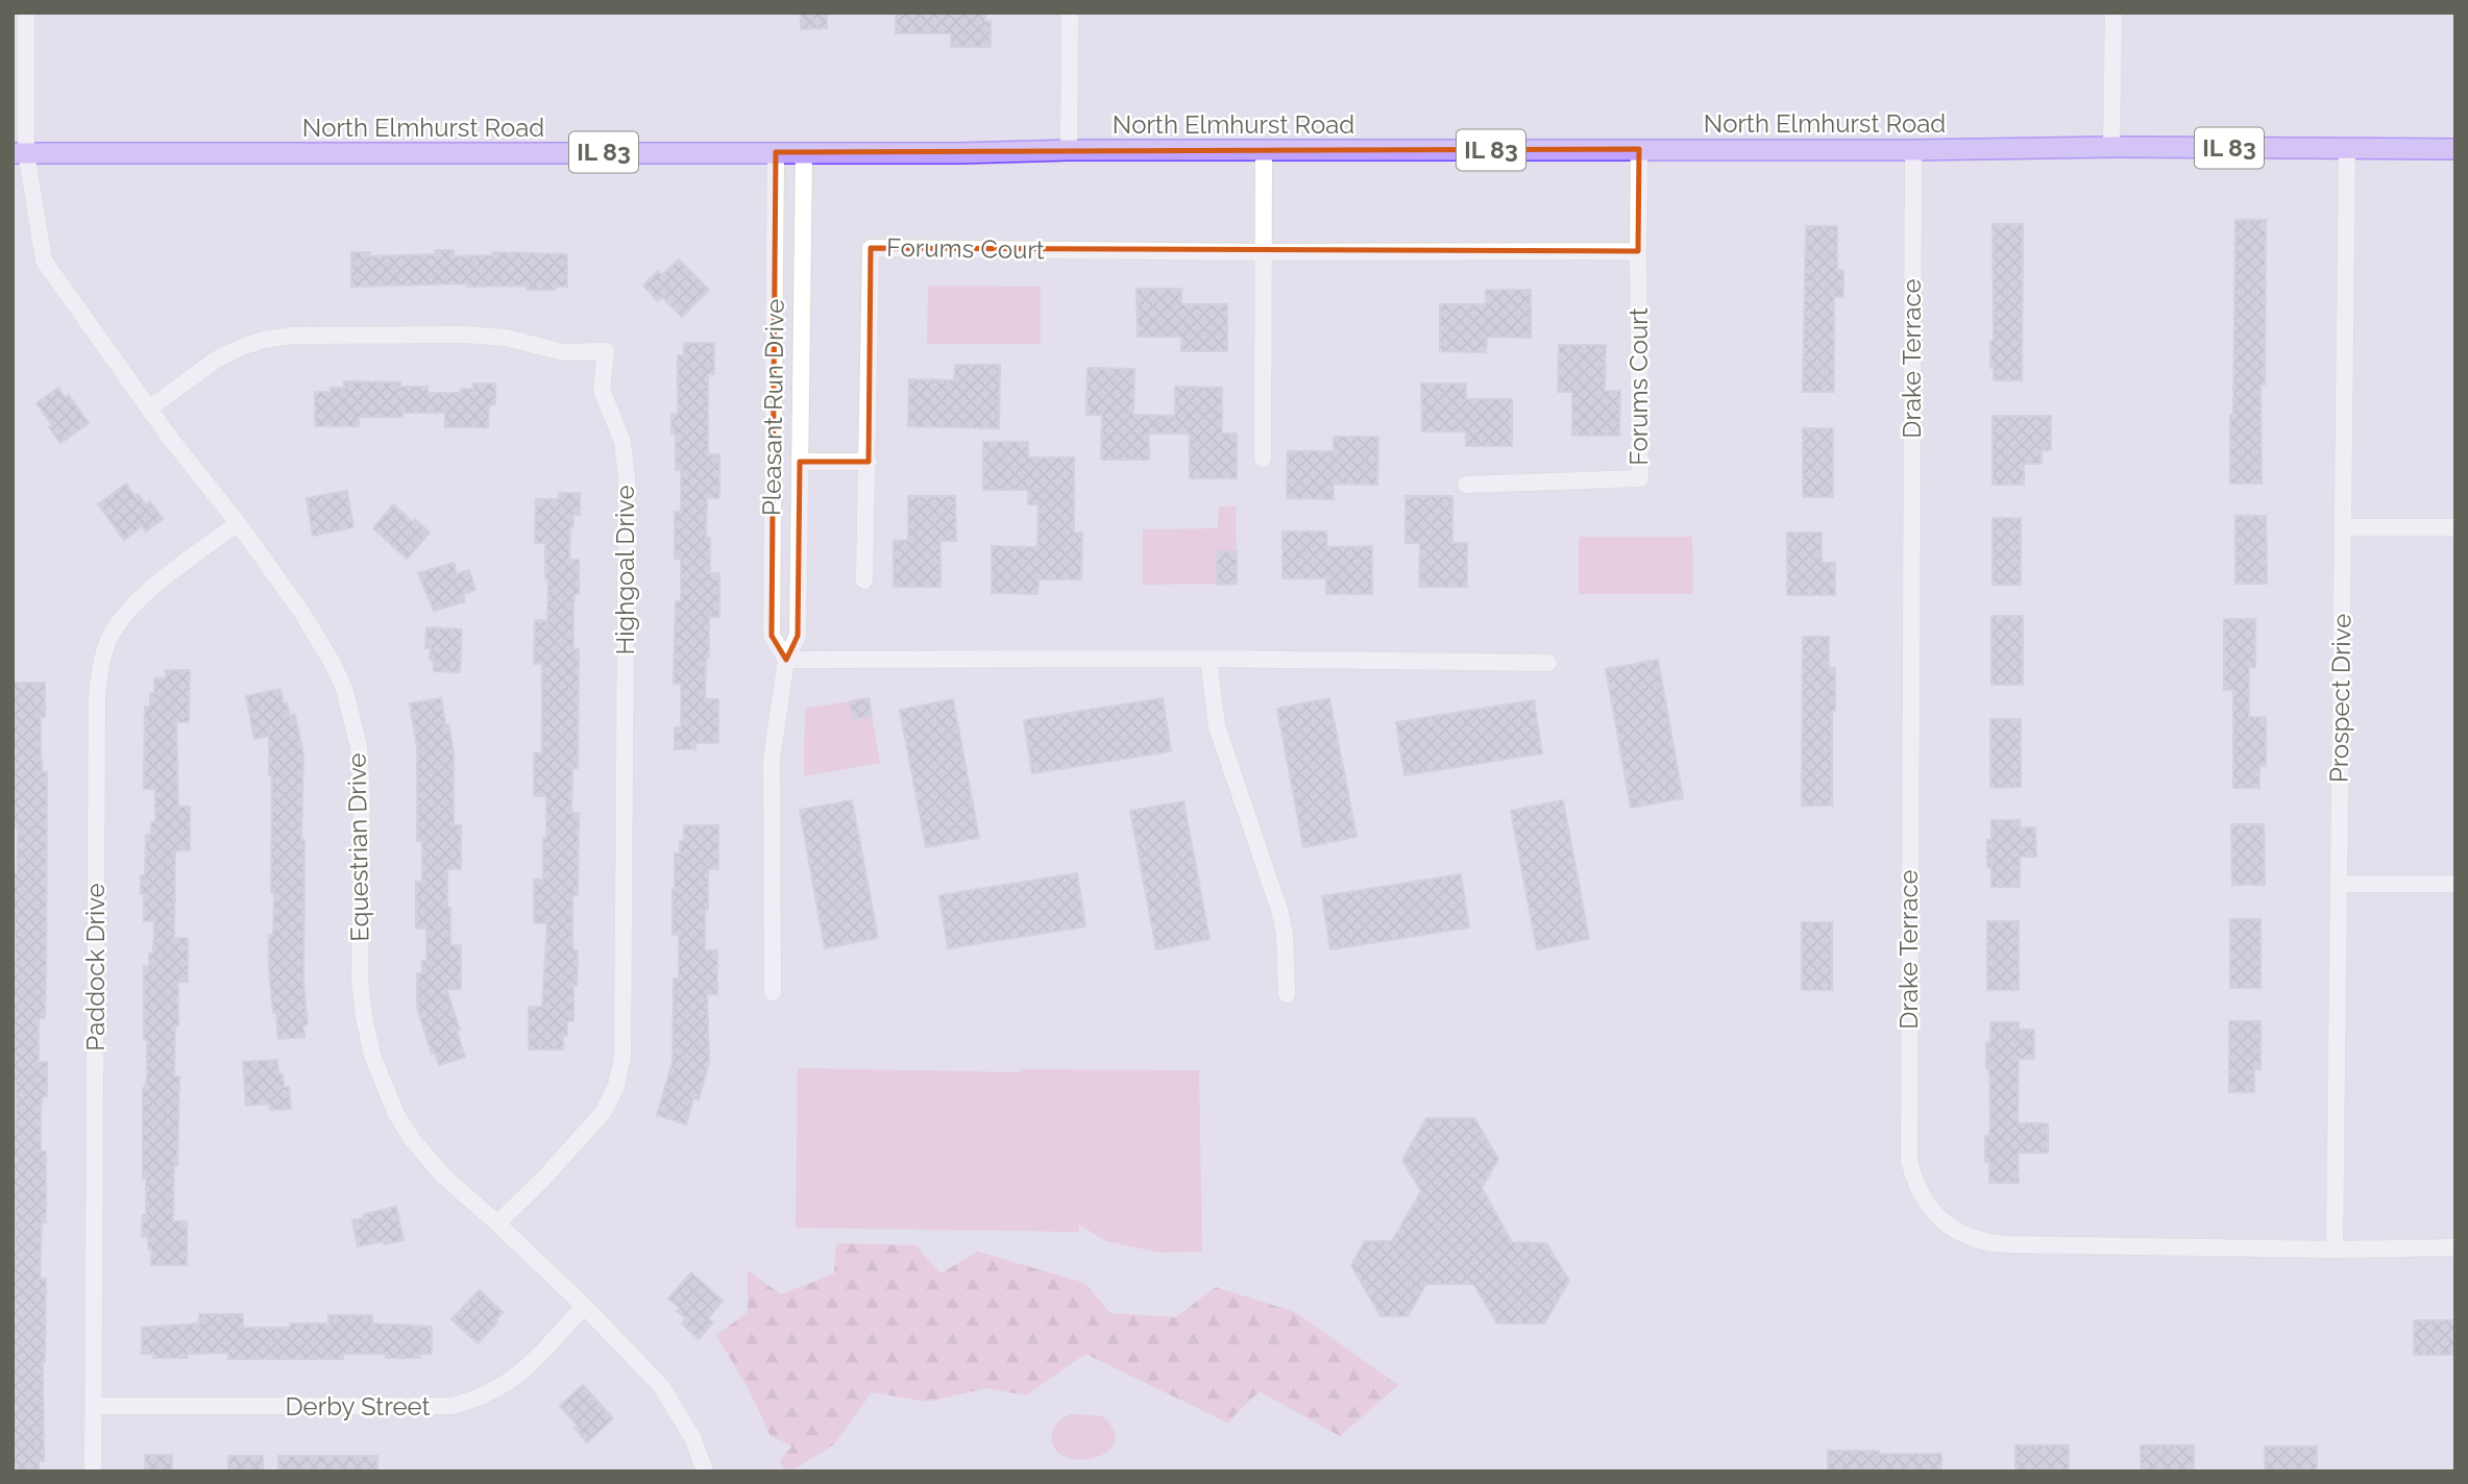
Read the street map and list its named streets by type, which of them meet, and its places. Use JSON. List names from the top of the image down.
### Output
{
  "streets": {
    "main road": ["North Elmhurst Road", "IL 83"],
    "street": [
      "Forums Court",
      "Drake Terrace",
      "Pleasant Run Drive",
      "Highgoal Drive",
      "Prospect Drive",
      "Equestrian Drive",
      "Paddock Drive",
      "Derby Street"
    ]
  },
  "crossings": [
    ["North Elmhurst Road", "Forums Court"],
    ["North Elmhurst Road", "Drake Terrace"],
    ["North Elmhurst Road", "Pleasant Run Drive"],
    ["North Elmhurst Road", "Prospect Drive"],
    ["North Elmhurst Road", "Equestrian Drive"],
    ["Drake Terrace", "Prospect Drive"],
    ["Highgoal Drive", "Equestrian Drive"],
    ["Equestrian Drive", "Paddock Drive"],
    ["Equestrian Drive", "Derby Street"],
    ["Paddock Drive", "Derby Street"]
  ]
}
